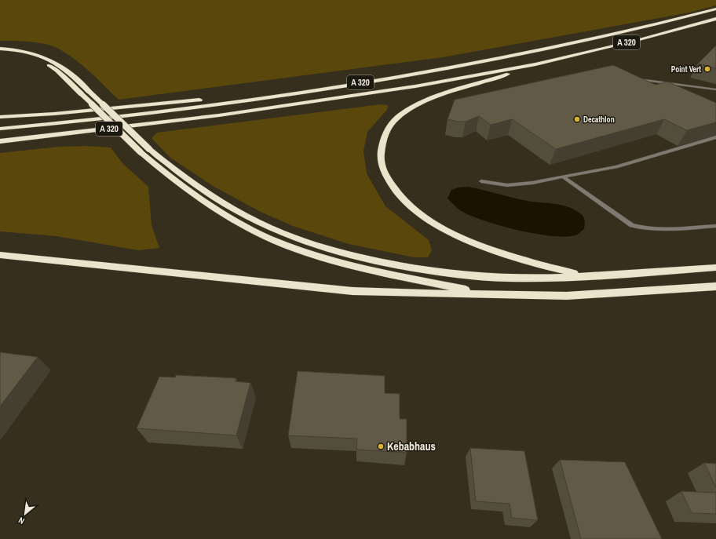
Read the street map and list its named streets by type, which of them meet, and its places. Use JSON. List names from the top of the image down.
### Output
{
  "streets": {
    "highway": ["A 320"]
  },
  "places": ["Point Vert", "Decathlon", "Kebabhaus"],
  "north": "bottom left"
}
